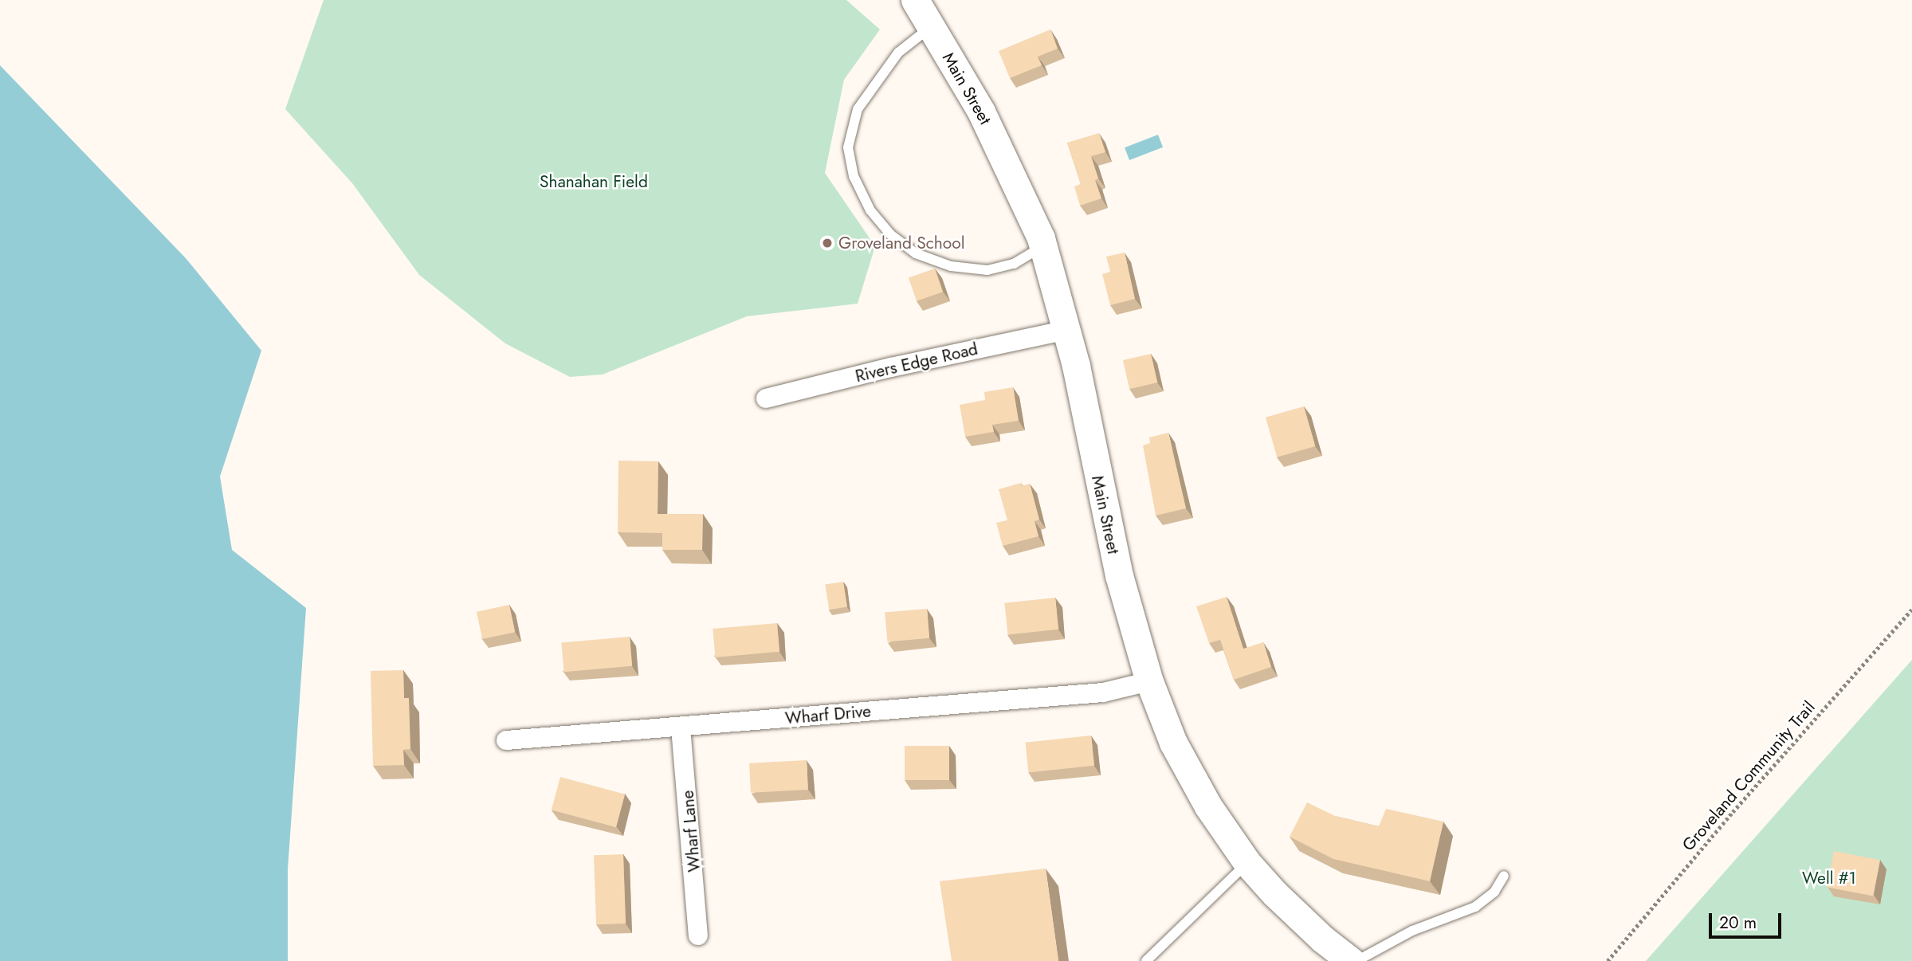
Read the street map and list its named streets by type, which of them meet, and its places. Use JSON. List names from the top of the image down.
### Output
{
  "streets": {
    "main road": ["Main Street"],
    "street": ["Rivers Edge Road", "Wharf Drive", "Wharf Lane"],
    "path": ["Groveland Community Trail"]
  },
  "crossings": [
    ["Main Street", "Rivers Edge Road"],
    ["Main Street", "Wharf Drive"],
    ["Wharf Drive", "Wharf Lane"]
  ],
  "parks": ["Shanahan Field", "Well #1"],
  "places": ["Groveland School"],
  "scale_bar": "20 m"
}
